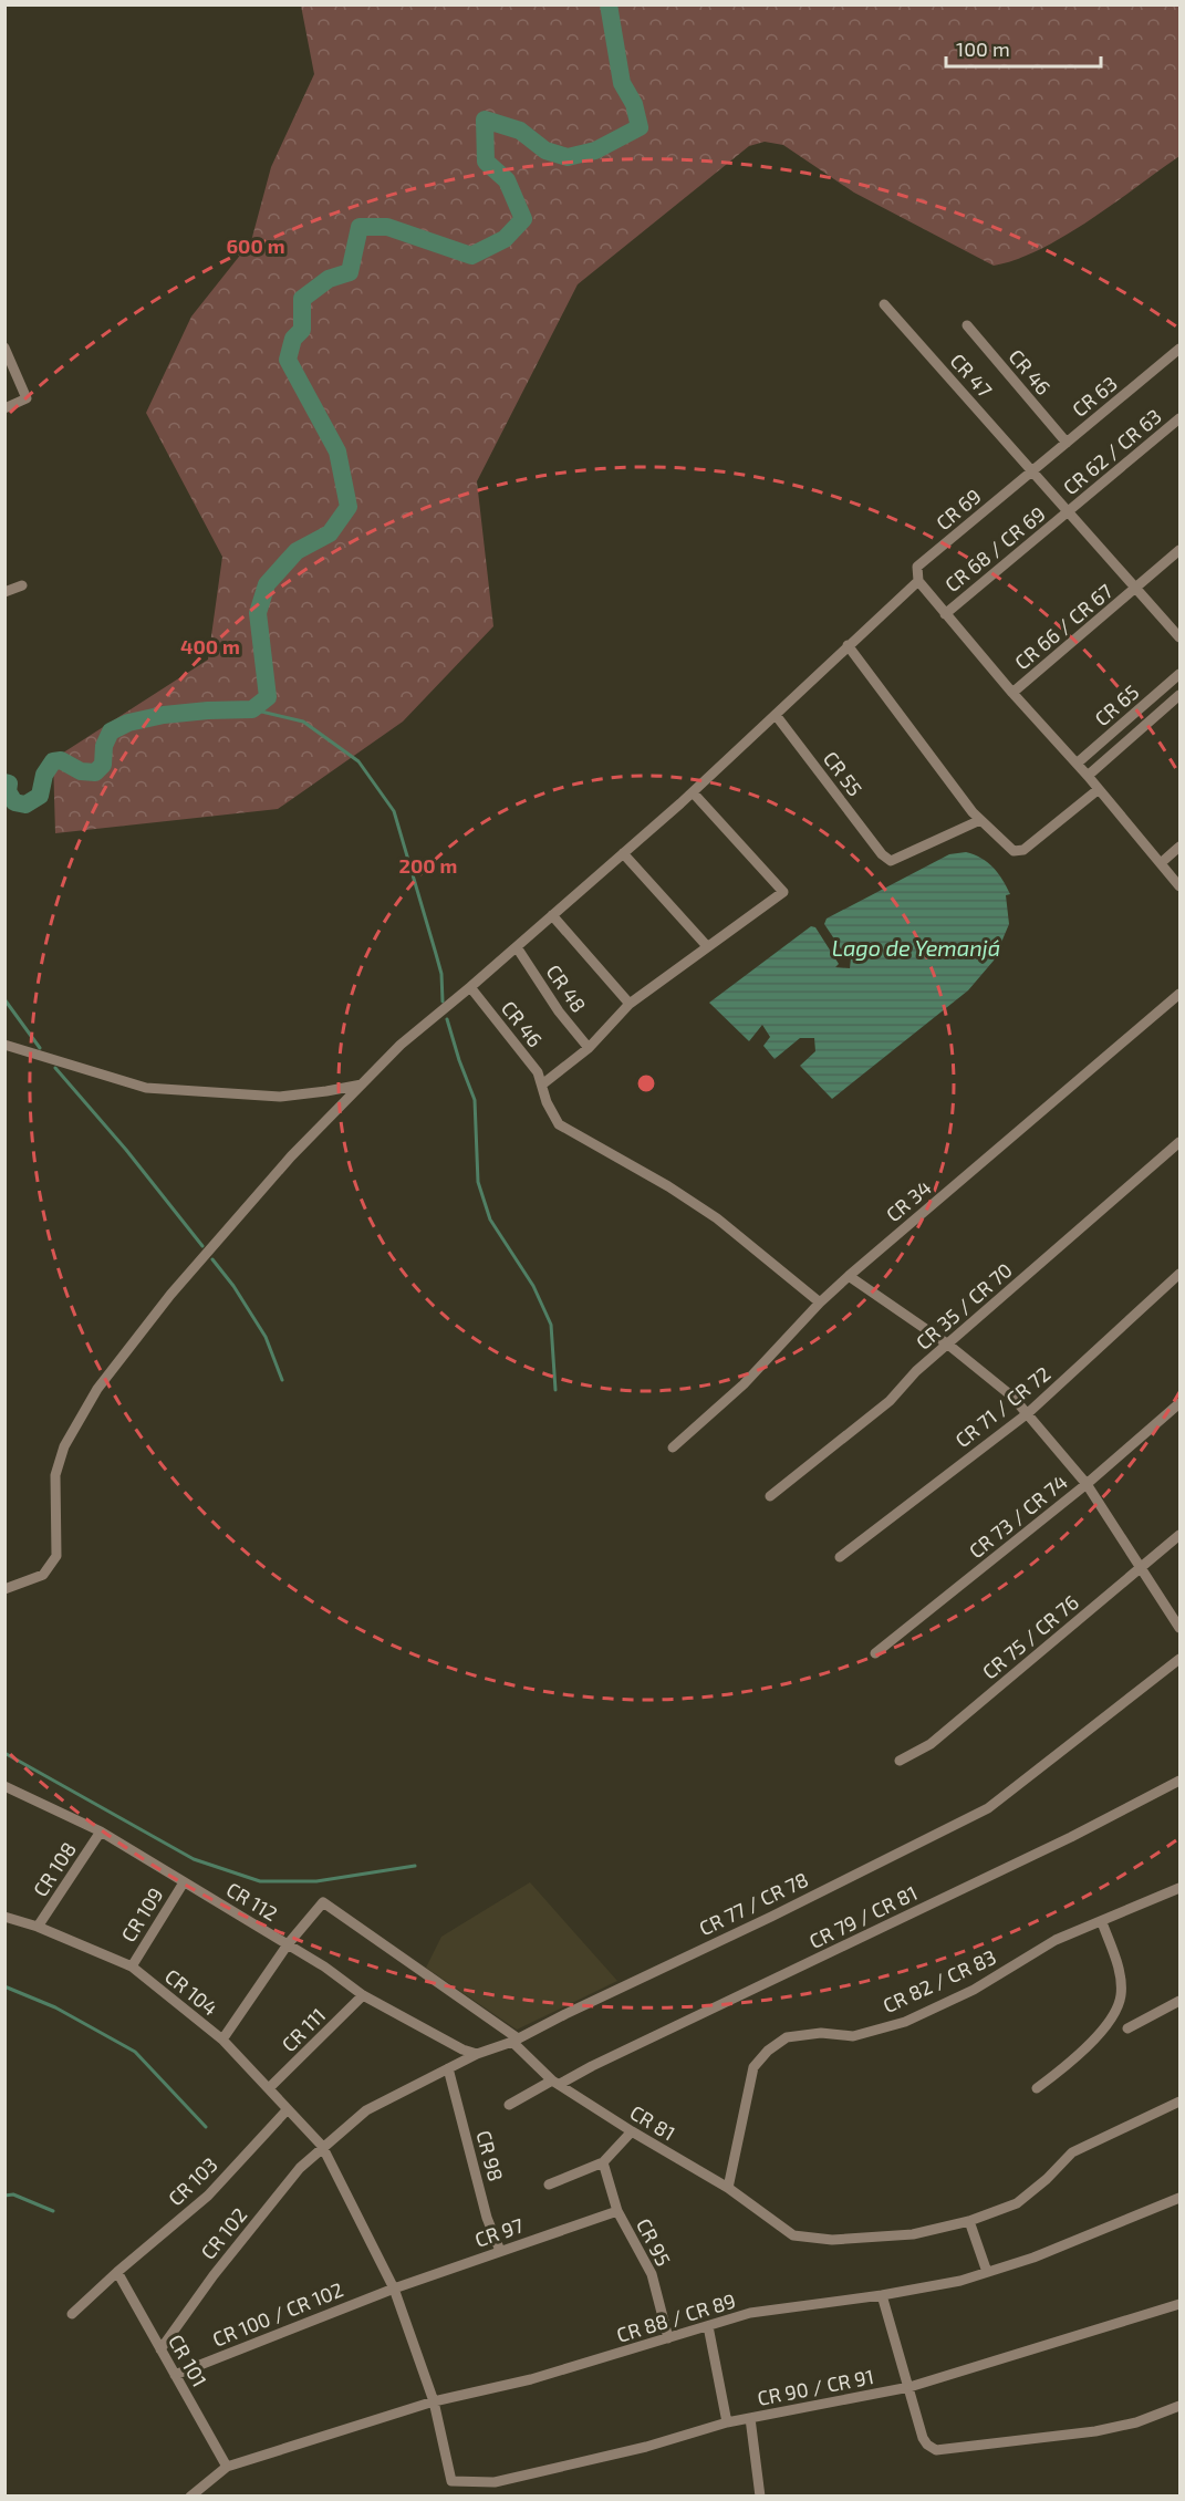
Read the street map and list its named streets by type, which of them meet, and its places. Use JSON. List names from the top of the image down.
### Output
{
  "streets": {
    "street": [
      "CR 46",
      "CR 47",
      "CR 63",
      "CR 62 / CR 63",
      "CR 69",
      "CR 68 / CR 69",
      "CR 66 / CR 67",
      "CR 65",
      "CR 55",
      "CR 48",
      "CR 34",
      "CR 35 / CR 70",
      "CR 71 / CR 72",
      "CR 73 / CR 74",
      "CR 75 / CR 76",
      "CR 108",
      "CR 112",
      "CR 77 / CR 78",
      "CR 109",
      "CR 79 / CR 81",
      "CR 82 / CR 83",
      "CR 104",
      "CR 111",
      "CR 81",
      "CR 98",
      "CR 103",
      "CR 97",
      "CR 102",
      "CR 95",
      "CR 100 / CR 102",
      "CR 88 / CR 89",
      "CR 101",
      "CR 90 / CR 91"
    ]
  },
  "crossings": [
    ["CR 46", "CR 63"],
    ["CR 46", "CR 34"],
    ["CR 47", "CR 63"],
    ["CR 47", "CR 62 / CR 63"],
    ["CR 47", "CR 69"],
    ["CR 47", "CR 68 / CR 69"],
    ["CR 47", "CR 66 / CR 67"],
    ["CR 63", "CR 69"],
    ["CR 62 / CR 63", "CR 68 / CR 69"],
    ["CR 108", "CR 112"],
    ["CR 108", "CR 104"],
    ["CR 112", "CR 77 / CR 78"],
    ["CR 112", "CR 109"],
    ["CR 112", "CR 111"],
    ["CR 112", "CR 81"],
    ["CR 77 / CR 78", "CR 104"],
    ["CR 77 / CR 78", "CR 81"],
    ["CR 77 / CR 78", "CR 98"],
    ["CR 77 / CR 78", "CR 102"],
    ["CR 109", "CR 104"],
    ["CR 79 / CR 81", "CR 81"],
    ["CR 82 / CR 83", "CR 81"],
    ["CR 104", "CR 111"],
    ["CR 104", "CR 103"],
    ["CR 104", "CR 97"],
    ["CR 104", "CR 102"],
    ["CR 104", "CR 100 / CR 102"],
    ["CR 104", "CR 88 / CR 89"],
    ["CR 104", "CR 90 / CR 91"],
    ["CR 98", "CR 97"],
    ["CR 103", "CR 101"],
    ["CR 97", "CR 95"],
    ["CR 97", "CR 100 / CR 102"],
    ["CR 102", "CR 101"],
    ["CR 95", "CR 88 / CR 89"],
    ["CR 100 / CR 102", "CR 101"],
    ["CR 88 / CR 89", "CR 101"]
  ],
  "water": ["Lago de Yemanjá"],
  "scale_bar": "100 m",
  "rings": ["600 m", "400 m", "200 m"]
}
